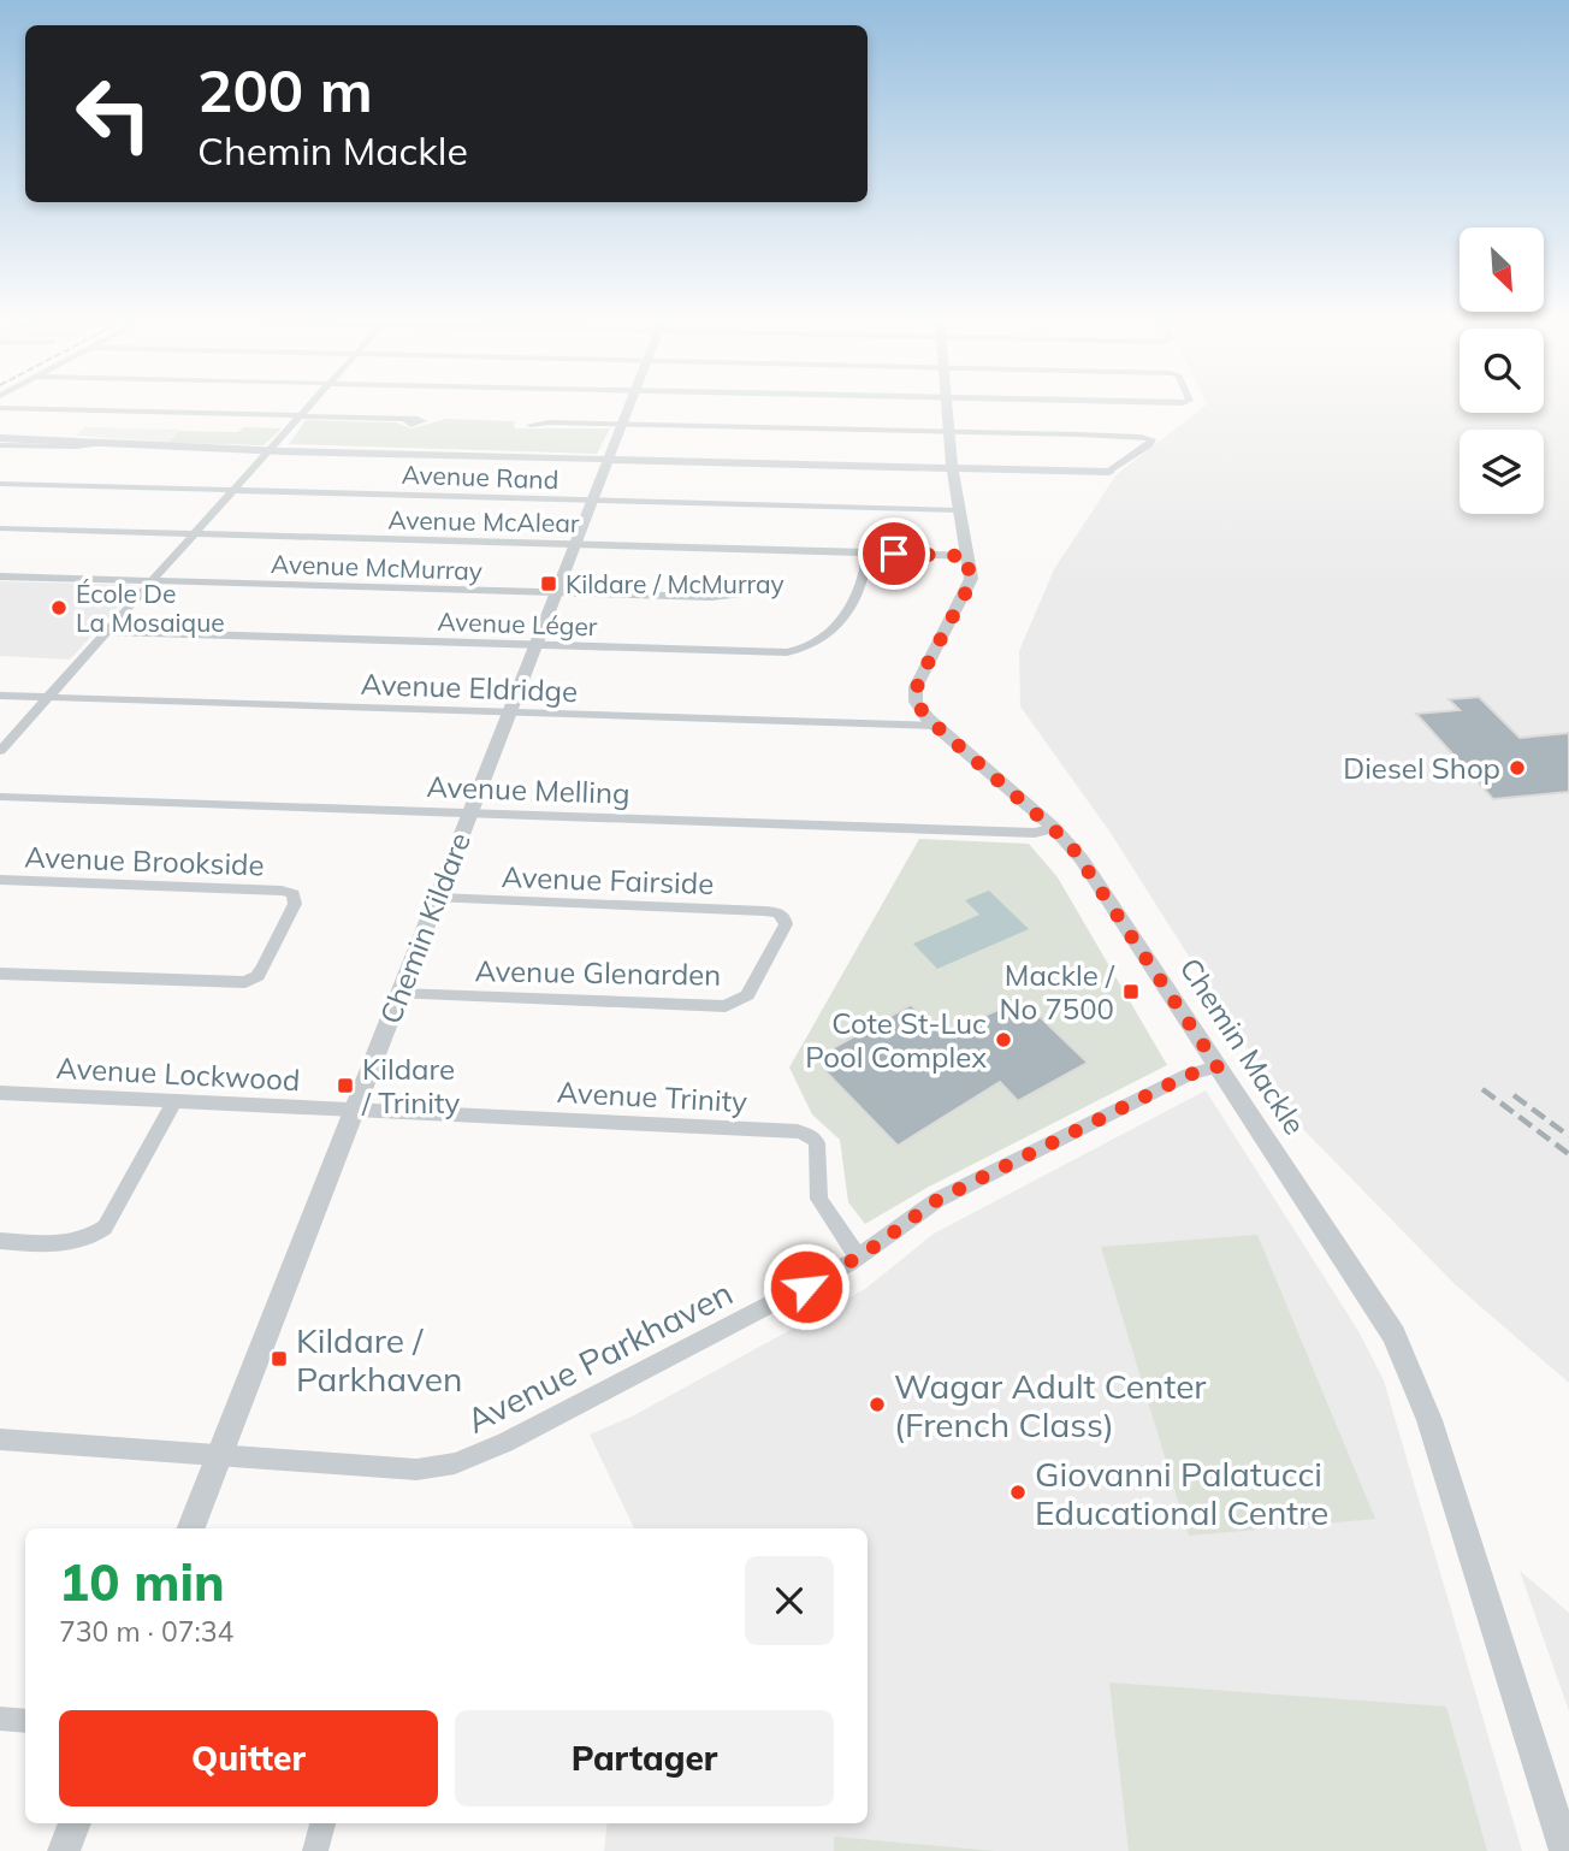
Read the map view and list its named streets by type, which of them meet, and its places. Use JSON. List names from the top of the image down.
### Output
{
  "streets": {
    "street": [
      "Avenue Rand",
      "Avenue McAlear",
      "Avenue McMurray",
      "Avenue Léger",
      "Avenue Eldridge",
      "Avenue Melling",
      "Avenue Brookside",
      "Avenue Fairside",
      "Chemin Kildare",
      "Avenue Glenarden",
      "Chemin Mackle",
      "Avenue Lockwood",
      "Avenue Trinity",
      "Avenue Parkhaven"
    ]
  },
  "crossings": [
    ["Avenue Rand", "Chemin Kildare"],
    ["Avenue Rand", "Chemin Mackle"],
    ["Avenue McAlear", "Avenue Léger"],
    ["Avenue McAlear", "Chemin Kildare"],
    ["Avenue McAlear", "Chemin Mackle"],
    ["Avenue McMurray", "Chemin Kildare"],
    ["Avenue Léger", "Chemin Kildare"],
    ["Avenue Eldridge", "Chemin Kildare"],
    ["Avenue Eldridge", "Chemin Mackle"],
    ["Avenue Melling", "Chemin Kildare"],
    ["Avenue Melling", "Chemin Mackle"],
    ["Avenue Fairside", "Chemin Kildare"],
    ["Avenue Fairside", "Avenue Glenarden"],
    ["Chemin Kildare", "Avenue Glenarden"],
    ["Chemin Kildare", "Avenue Lockwood"],
    ["Chemin Kildare", "Avenue Trinity"],
    ["Chemin Kildare", "Avenue Parkhaven"],
    ["Chemin Mackle", "Avenue Parkhaven"],
    ["Avenue Lockwood", "Avenue Trinity"],
    ["Avenue Trinity", "Avenue Parkhaven"]
  ],
  "places": {
    "transit": [
      "Kildare / McMurray",
      "Mackle / No 7500",
      "Kildare / Trinity",
      "Kildare / Parkhaven"
    ],
    "other": [
      "École De La Mosaique",
      "Diesel Shop",
      "Cote St-Luc Pool Complex",
      "Wagar Adult Center (French Class)",
      "Giovanni Palatucci Educational Centre"
    ]
  },
  "north": "bottom right",
  "page": {
    "turn": ["200 m", "Chemin Mackle"],
    "heading": ["10 min", "730 m · 07:34"],
    "buttons": ["Quitter", "Partager"]
  }
}
